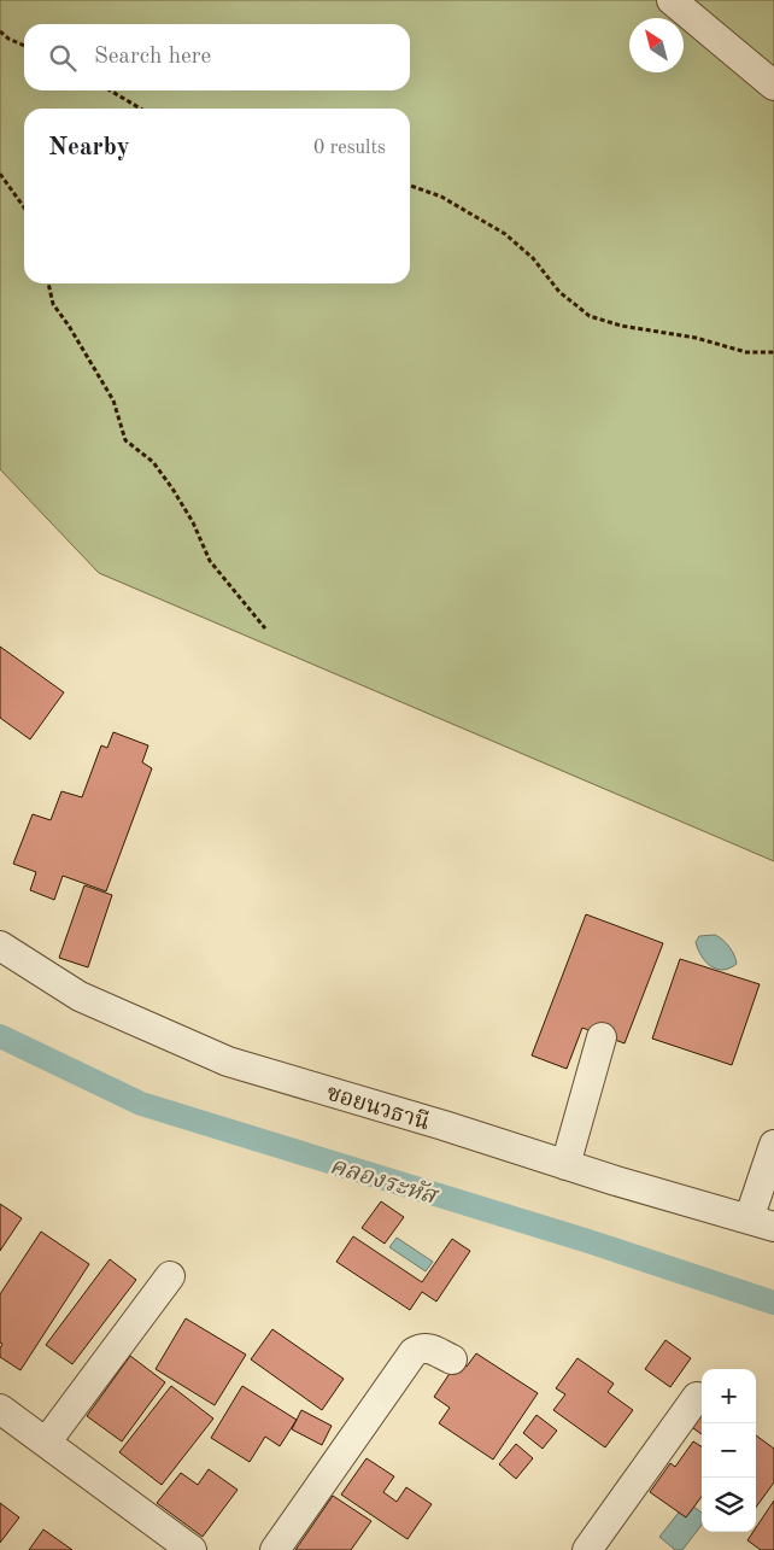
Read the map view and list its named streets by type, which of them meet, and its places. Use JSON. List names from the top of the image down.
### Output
{
  "streets": {
    "street": ["ซอยนวธานี"]
  },
  "water": ["คลองระหัส"],
  "north": "top left",
  "page": {
    "search": "Search here",
    "heading": ["Nearby", "0 results"],
    "map_buttons": ["+", "−"]
  }
}
